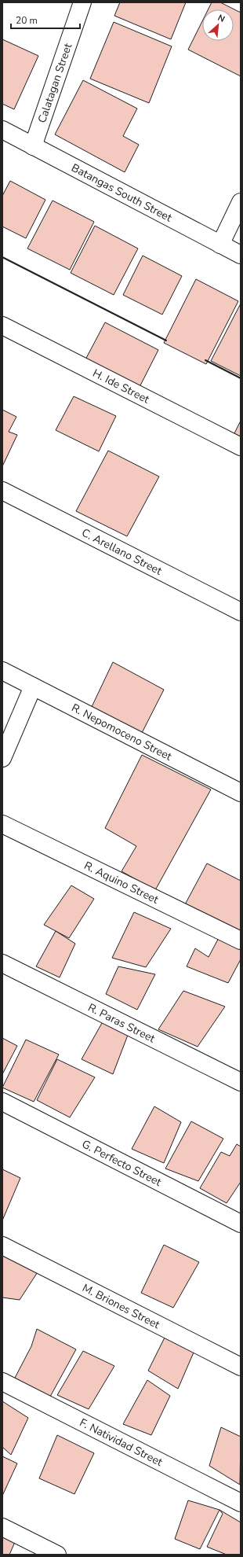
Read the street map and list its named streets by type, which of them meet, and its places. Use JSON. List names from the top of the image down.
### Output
{
  "streets": {
    "street": [
      "Calatagan Street",
      "Batangas South Street",
      "H. Ide Street",
      "C. Arellano Street",
      "R. Nepomoceno Street",
      "R. Aquino Street",
      "R. Paras Street",
      "G. Perfecto Street",
      "M. Briones Street",
      "F. Natividad Street"
    ]
  },
  "crossings": [
    ["Calatagan Street", "Batangas South Street"]
  ],
  "scale_bar": "20 m",
  "north": "top right"
}
